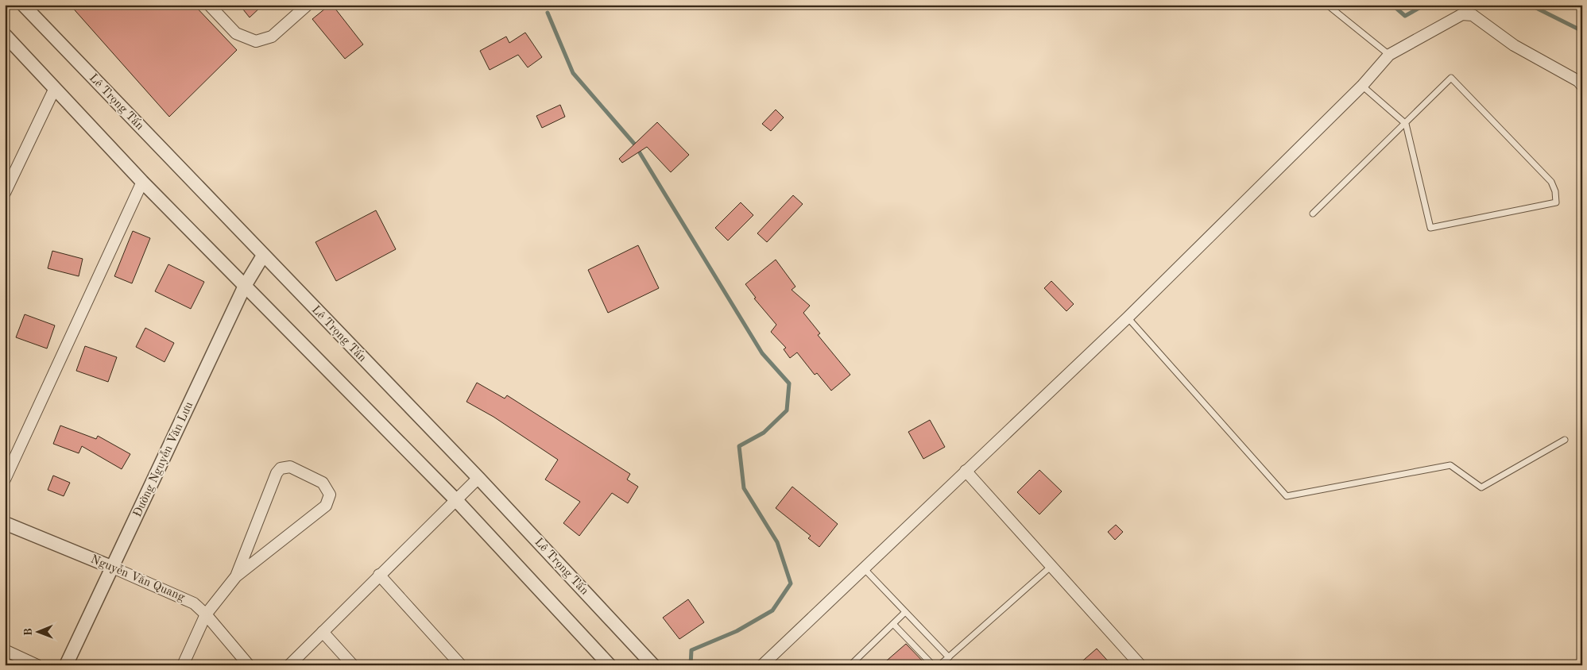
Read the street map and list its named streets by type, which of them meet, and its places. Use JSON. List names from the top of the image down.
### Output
{
  "streets": {
    "street": ["Lê Trọng Tấn", "Đường Nguyễn Văn Lưu", "Nguyễn Văn Quang"]
  },
  "crossings": [
    ["Lê Trọng Tấn", "Đường Nguyễn Văn Lưu"],
    ["Đường Nguyễn Văn Lưu", "Nguyễn Văn Quang"]
  ],
  "north": "left"
}
